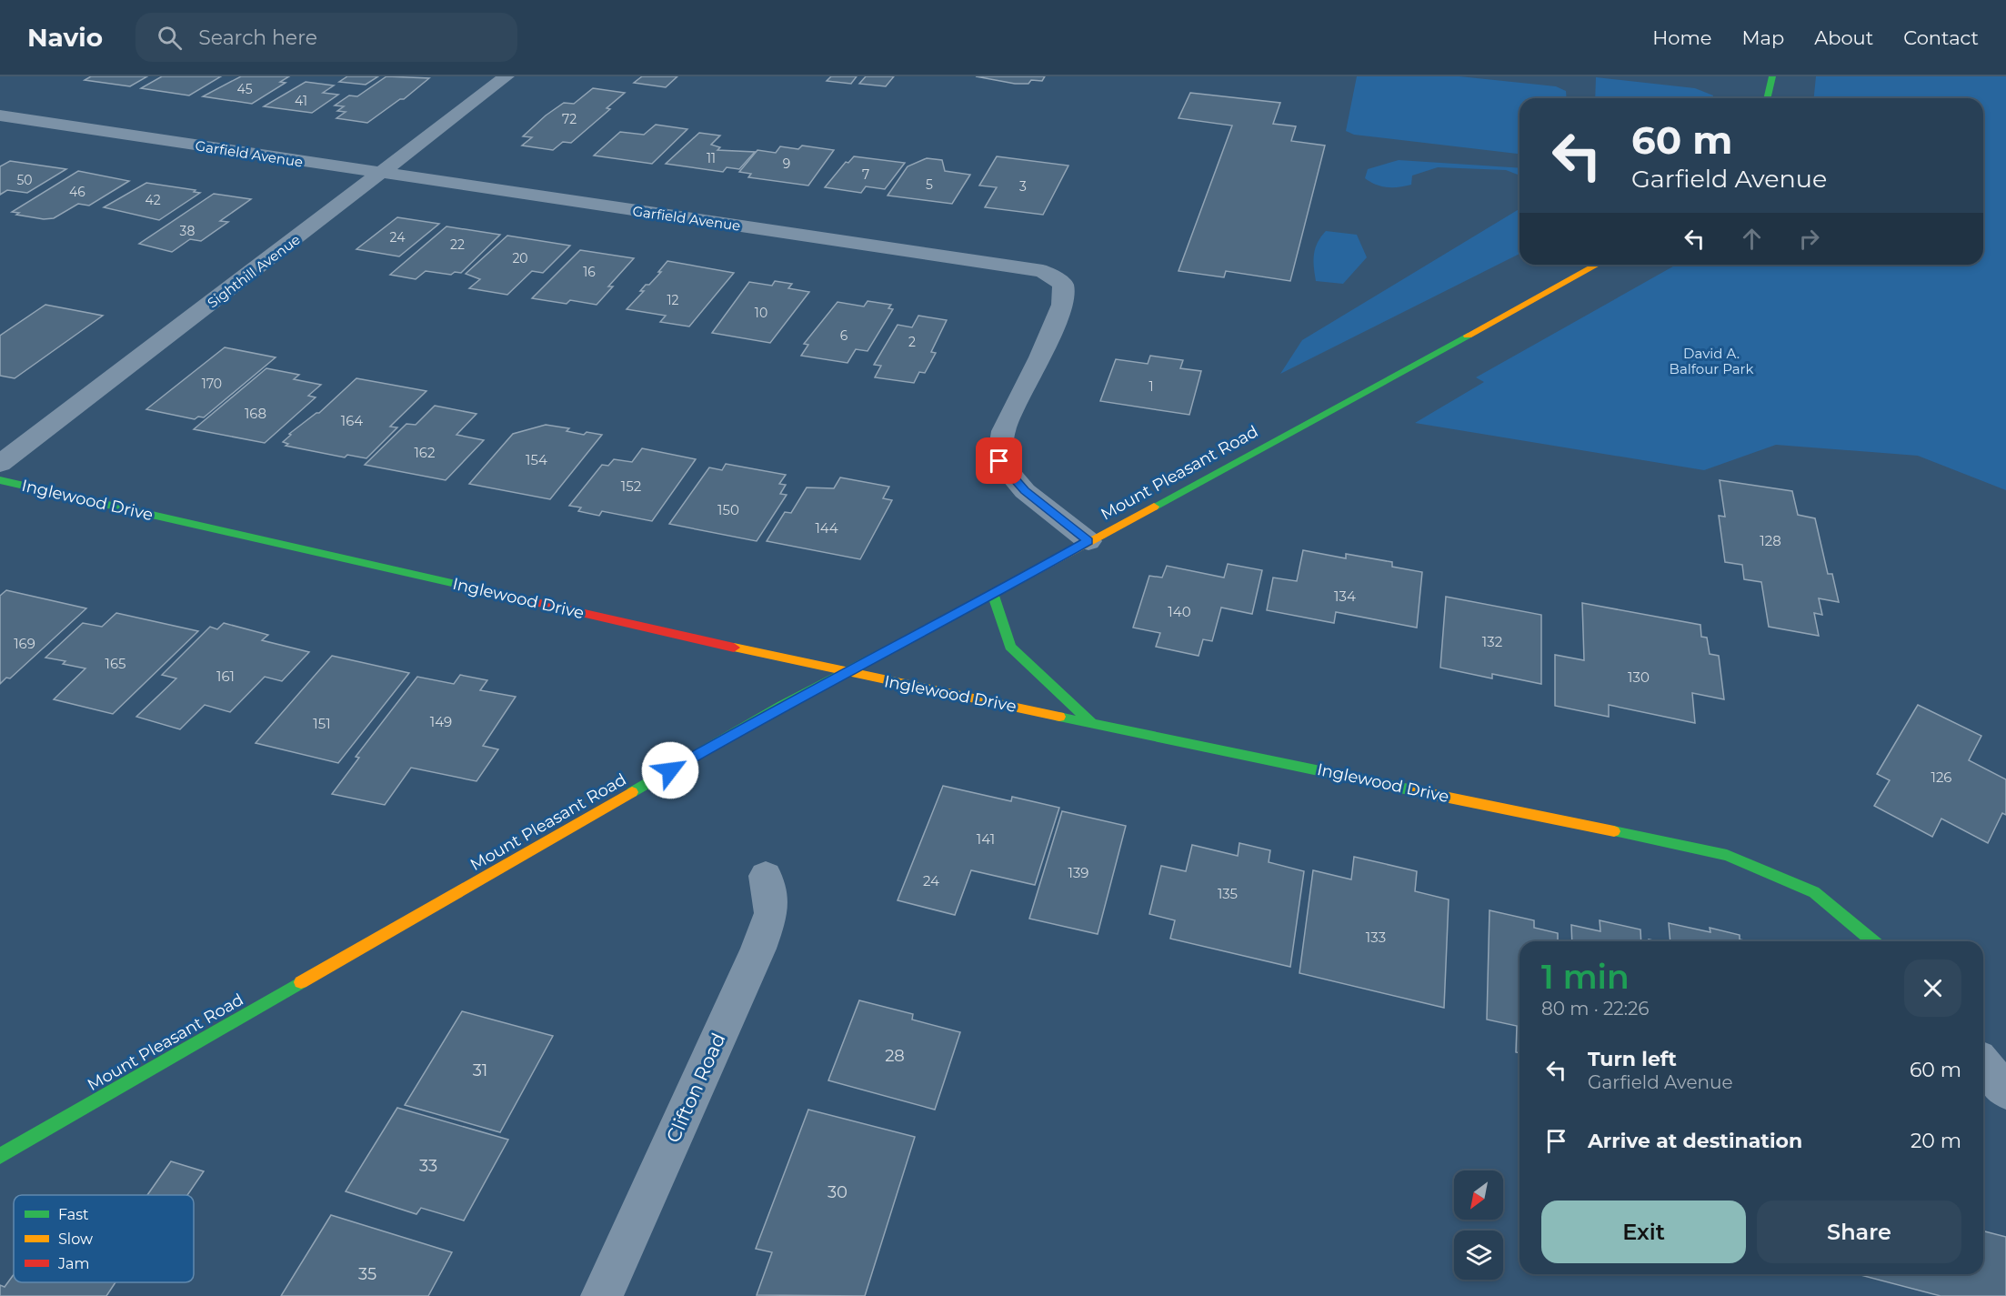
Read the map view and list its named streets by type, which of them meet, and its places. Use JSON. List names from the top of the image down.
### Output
{
  "streets": {
    "main road": ["Mount Pleasant Road", "Inglewood Drive"],
    "street": ["Garfield Avenue", "Sighthill Avenue", "Clifton Road"]
  },
  "crossings": [
    ["Garfield Avenue", "Sighthill Avenue"],
    ["Garfield Avenue", "Mount Pleasant Road"],
    ["Mount Pleasant Road", "Inglewood Drive"]
  ],
  "parks": ["David A. Balfour Park"],
  "house_numbers": [
    "45",
    "41",
    "72",
    "11",
    "9",
    "7",
    "50",
    "5",
    "3",
    "46",
    "42",
    "38",
    "24",
    "22",
    "20",
    "16",
    "12",
    "10",
    "6",
    "2",
    "170",
    "1",
    "168",
    "164",
    "162",
    "154",
    "152",
    "150",
    "144",
    "128",
    "134",
    "140",
    "132",
    "169",
    "165",
    "161",
    "130",
    "149",
    "151",
    "126",
    "141",
    "139",
    "24",
    "135",
    "133",
    "28",
    "31",
    "33",
    "30",
    "35"
  ],
  "legend": ["Fast", "Slow", "Jam"],
  "north": "bottom left",
  "page": {
    "header": "Navio",
    "search": "Search here",
    "nav": [
      "Home",
      "Map",
      "About",
      "Contact"
    ],
    "turn": ["60 m", "Garfield Avenue"],
    "heading": ["1 min", "80 m · 22:26"],
    "list": [
      {
        "name": "Turn left",
        "note": "Garfield Avenue",
        "value": "60 m"
      },
      {
        "name": "Arrive at destination",
        "value": "20 m"
      }
    ],
    "buttons": ["Exit", "Share"]
  }
}
